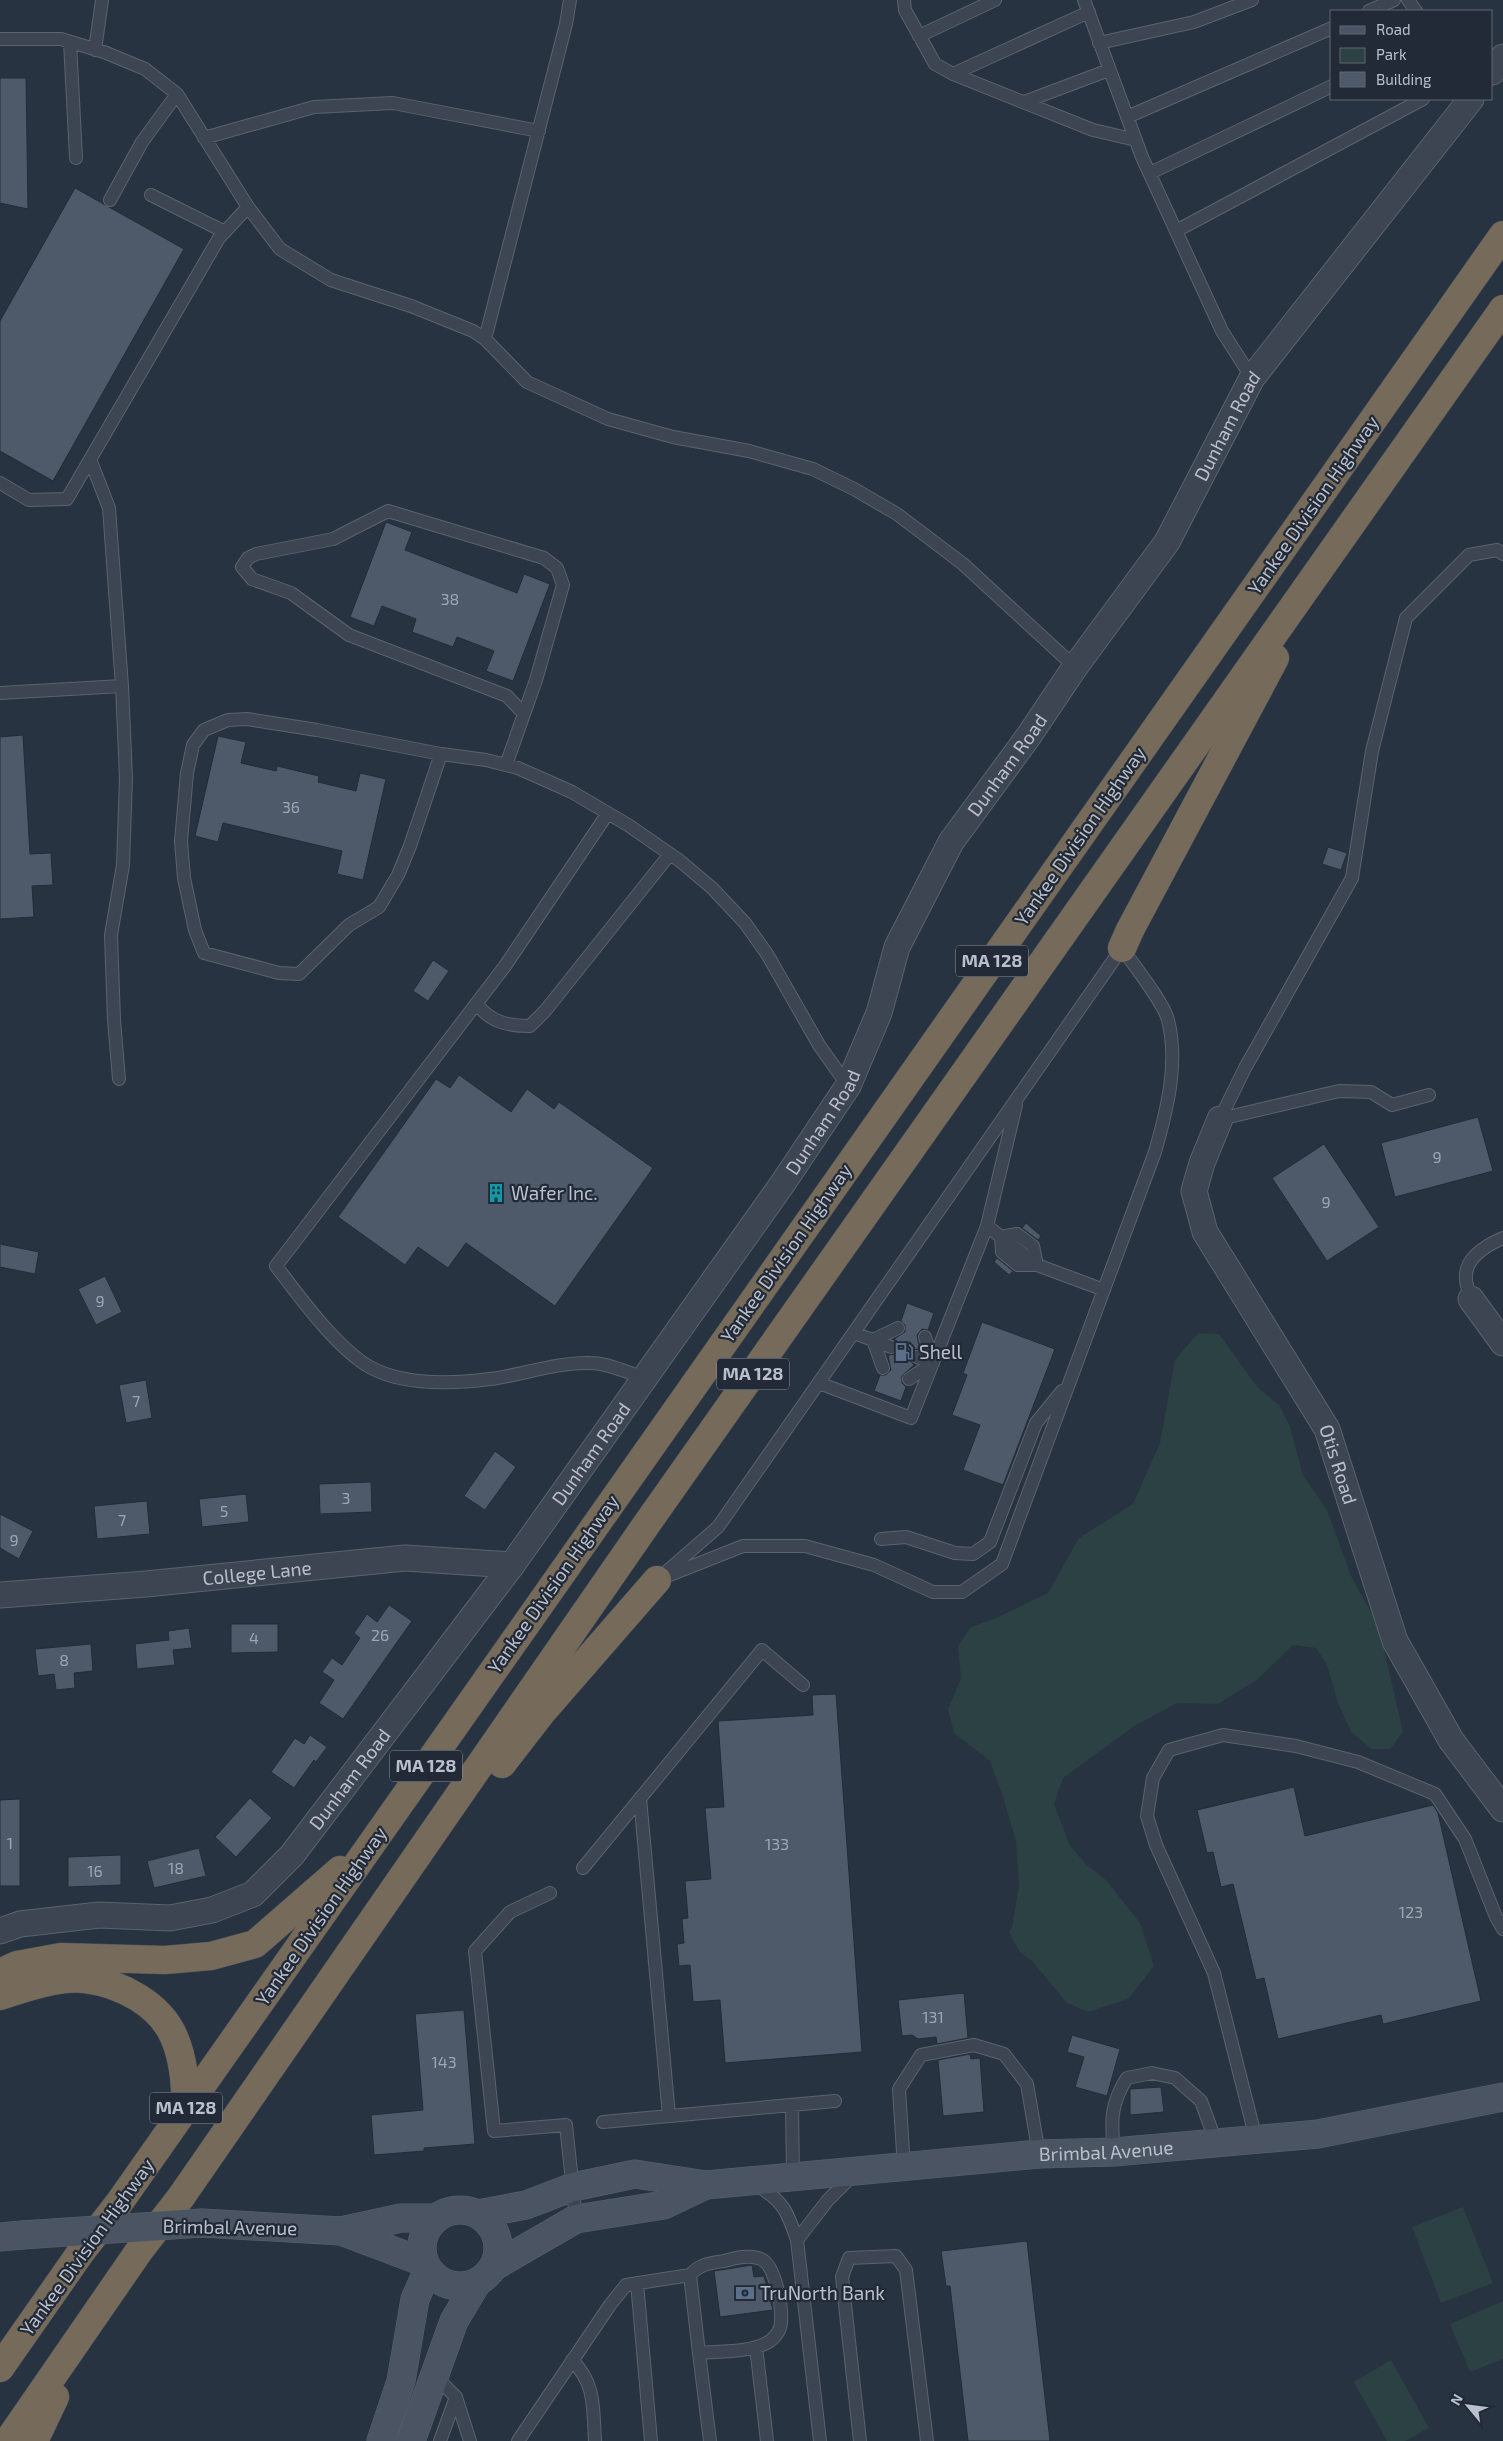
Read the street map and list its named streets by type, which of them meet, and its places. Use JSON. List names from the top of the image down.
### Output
{
  "streets": {
    "highway": ["Yankee Division Highway", "MA 128"],
    "main road": ["Brimbal Avenue"],
    "street": ["Dunham Road", "Otis Road", "College Lane"]
  },
  "crossings": [
    ["Dunham Road", "College Lane"]
  ],
  "places": {
    "building": ["Wafer Inc."],
    "fuel station": ["Shell"],
    "bank": ["TruNorth Bank"]
  },
  "house_numbers": [
    "38",
    "36",
    "9",
    "9",
    "9",
    "7",
    "3",
    "5",
    "7",
    "9",
    "26",
    "4",
    "8",
    "1",
    "133",
    "18",
    "16",
    "123",
    "131",
    "143"
  ],
  "legend": ["Road", "Park", "Building"],
  "north": "top left"
}
